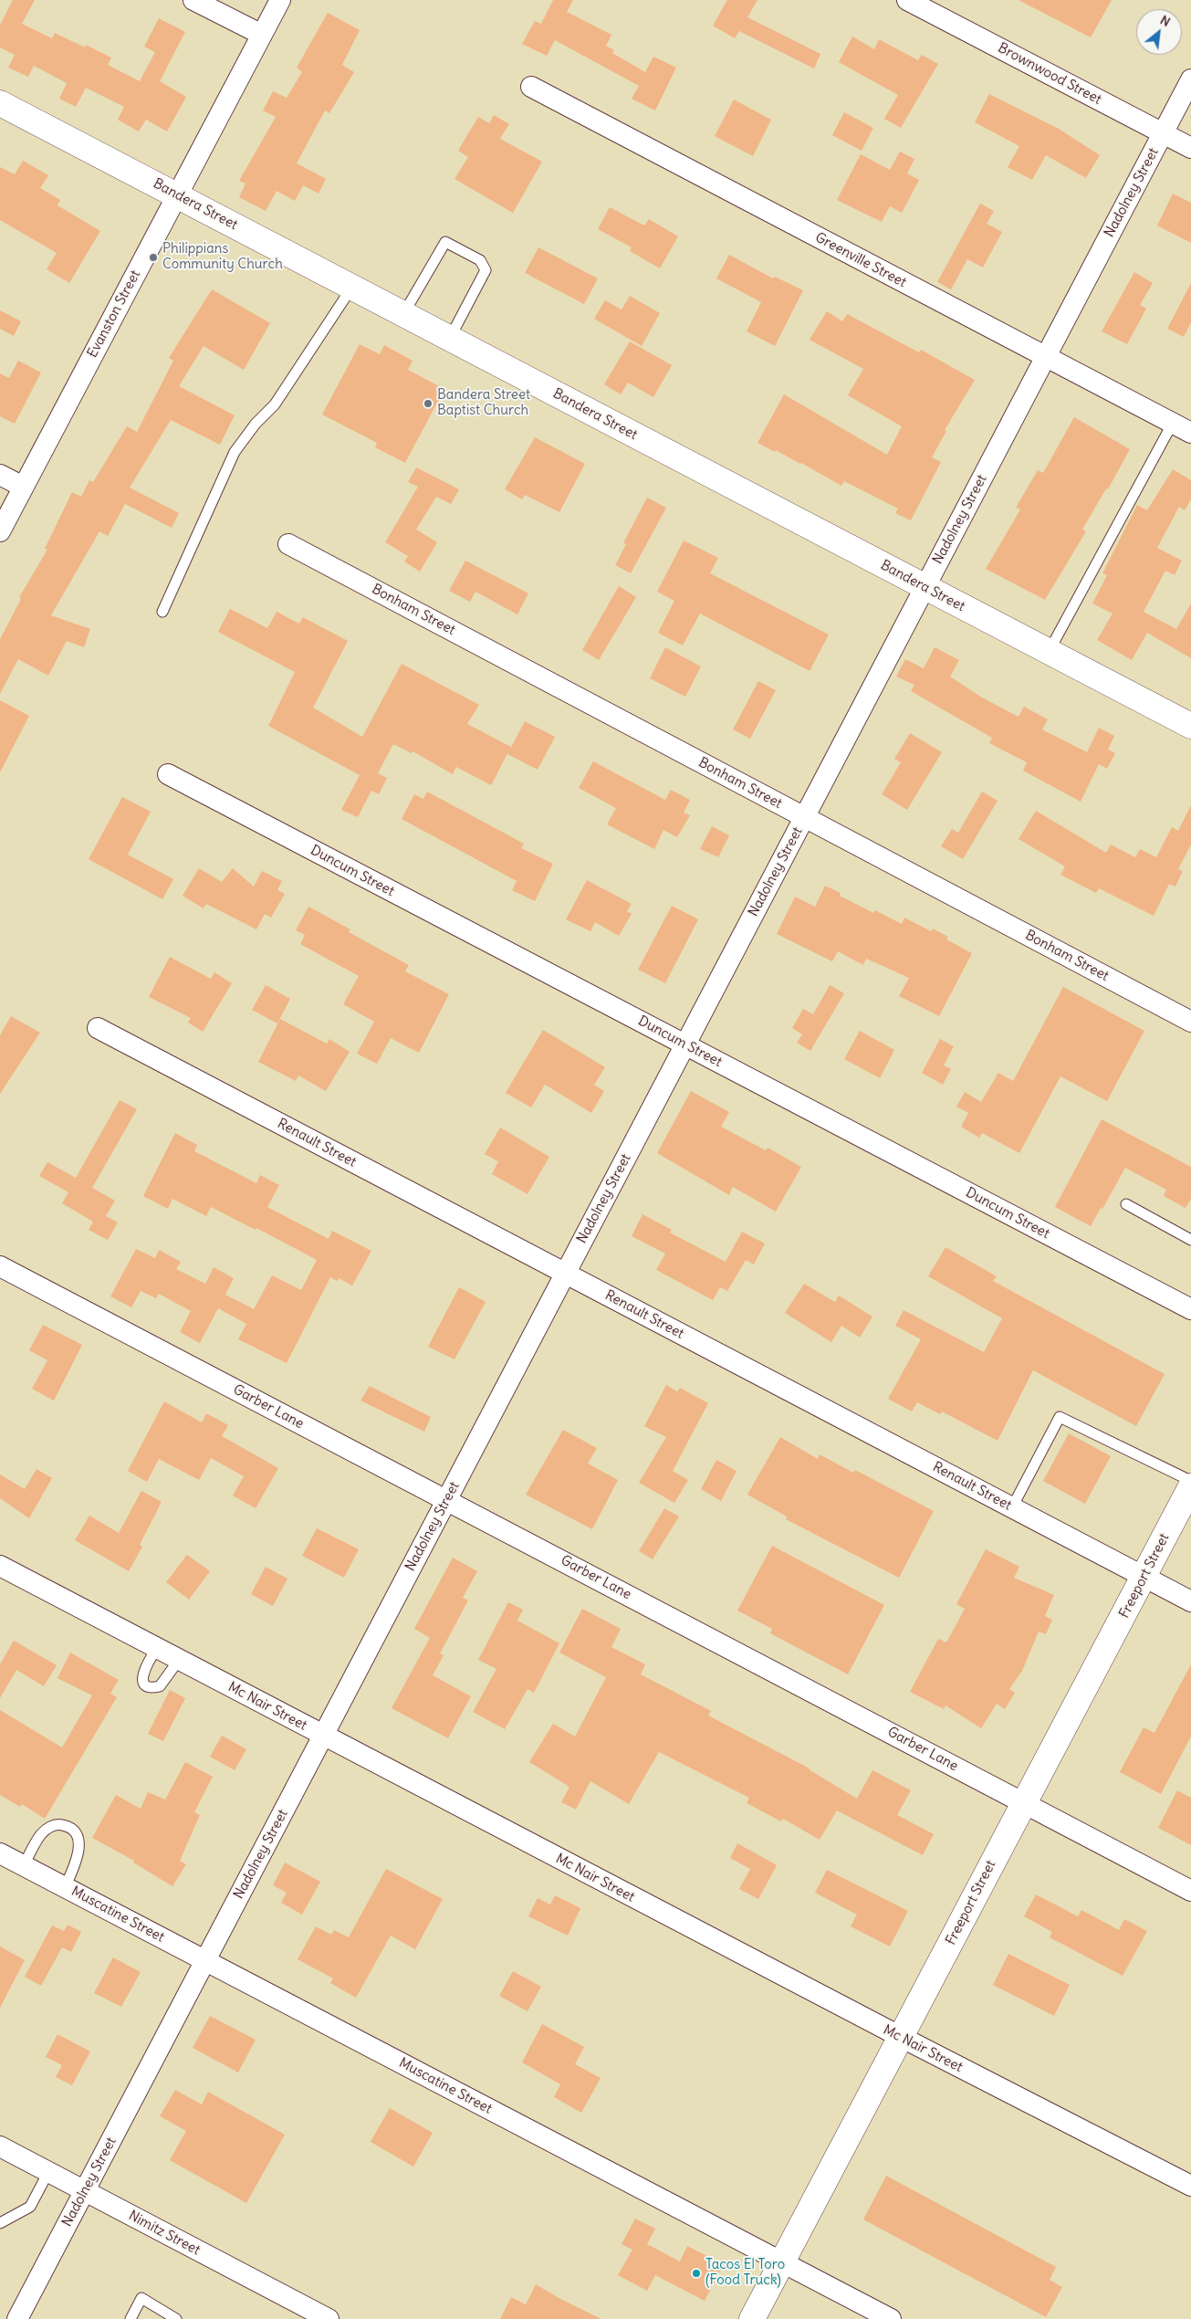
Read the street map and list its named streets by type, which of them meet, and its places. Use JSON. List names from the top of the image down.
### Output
{
  "streets": {
    "street": [
      "Brownwood Street",
      "Nadolney Street",
      "Bandera Street",
      "Greenville Street",
      "Evanston Street",
      "Bonham Street",
      "Duncum Street",
      "Renault Street",
      "Garber Lane",
      "Freeport Street",
      "Mc Nair Street",
      "Muscatine Street",
      "Nimitz Street"
    ]
  },
  "crossings": [
    ["Brownwood Street", "Nadolney Street"],
    ["Nadolney Street", "Bandera Street"],
    ["Nadolney Street", "Greenville Street"],
    ["Nadolney Street", "Bonham Street"],
    ["Nadolney Street", "Duncum Street"],
    ["Nadolney Street", "Renault Street"],
    ["Nadolney Street", "Garber Lane"],
    ["Nadolney Street", "Mc Nair Street"],
    ["Nadolney Street", "Muscatine Street"],
    ["Nadolney Street", "Nimitz Street"],
    ["Bandera Street", "Evanston Street"],
    ["Renault Street", "Freeport Street"],
    ["Garber Lane", "Freeport Street"],
    ["Freeport Street", "Mc Nair Street"],
    ["Freeport Street", "Muscatine Street"]
  ],
  "places": ["Philippians Community Church", "Bandera Street Baptist Church", "Tacos El Toro (Food Truck)"],
  "north": "top right"
}
